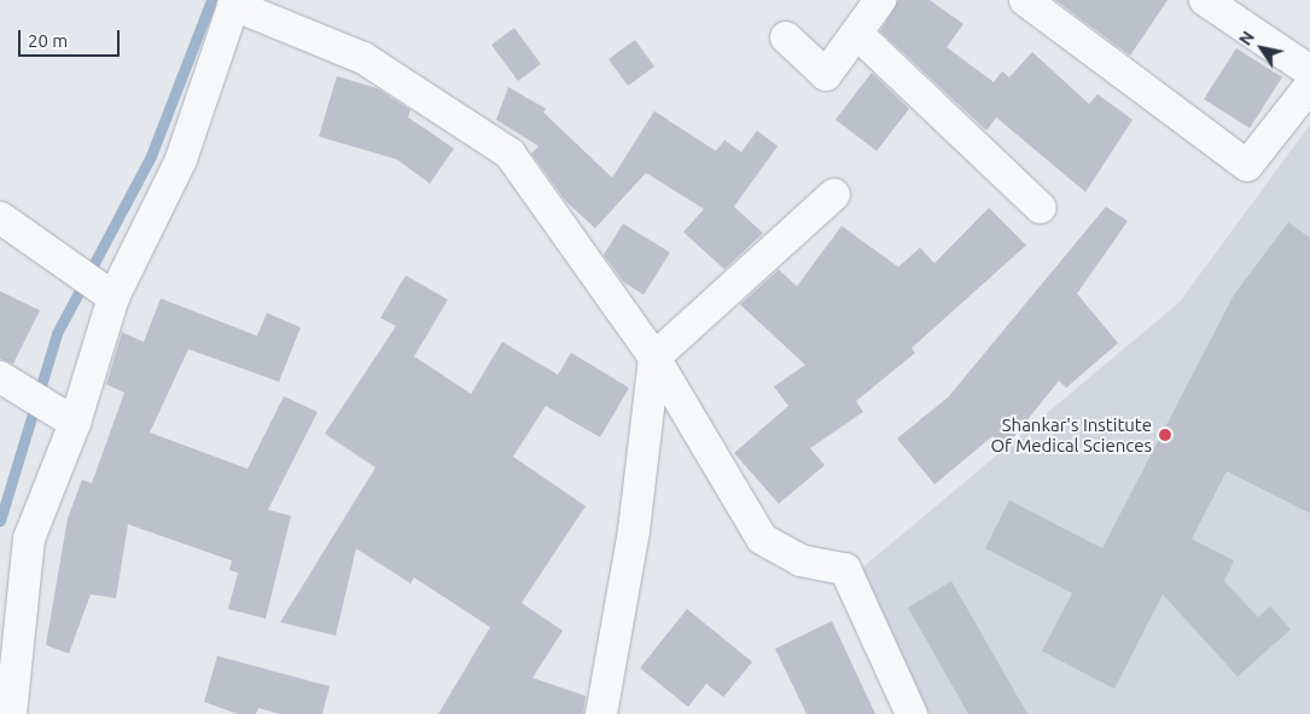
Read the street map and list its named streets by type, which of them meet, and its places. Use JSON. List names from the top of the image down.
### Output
{
  "places": ["Shankar's Institute Of Medical Sciences"],
  "scale_bar": "20 m",
  "north": "top left"
}
